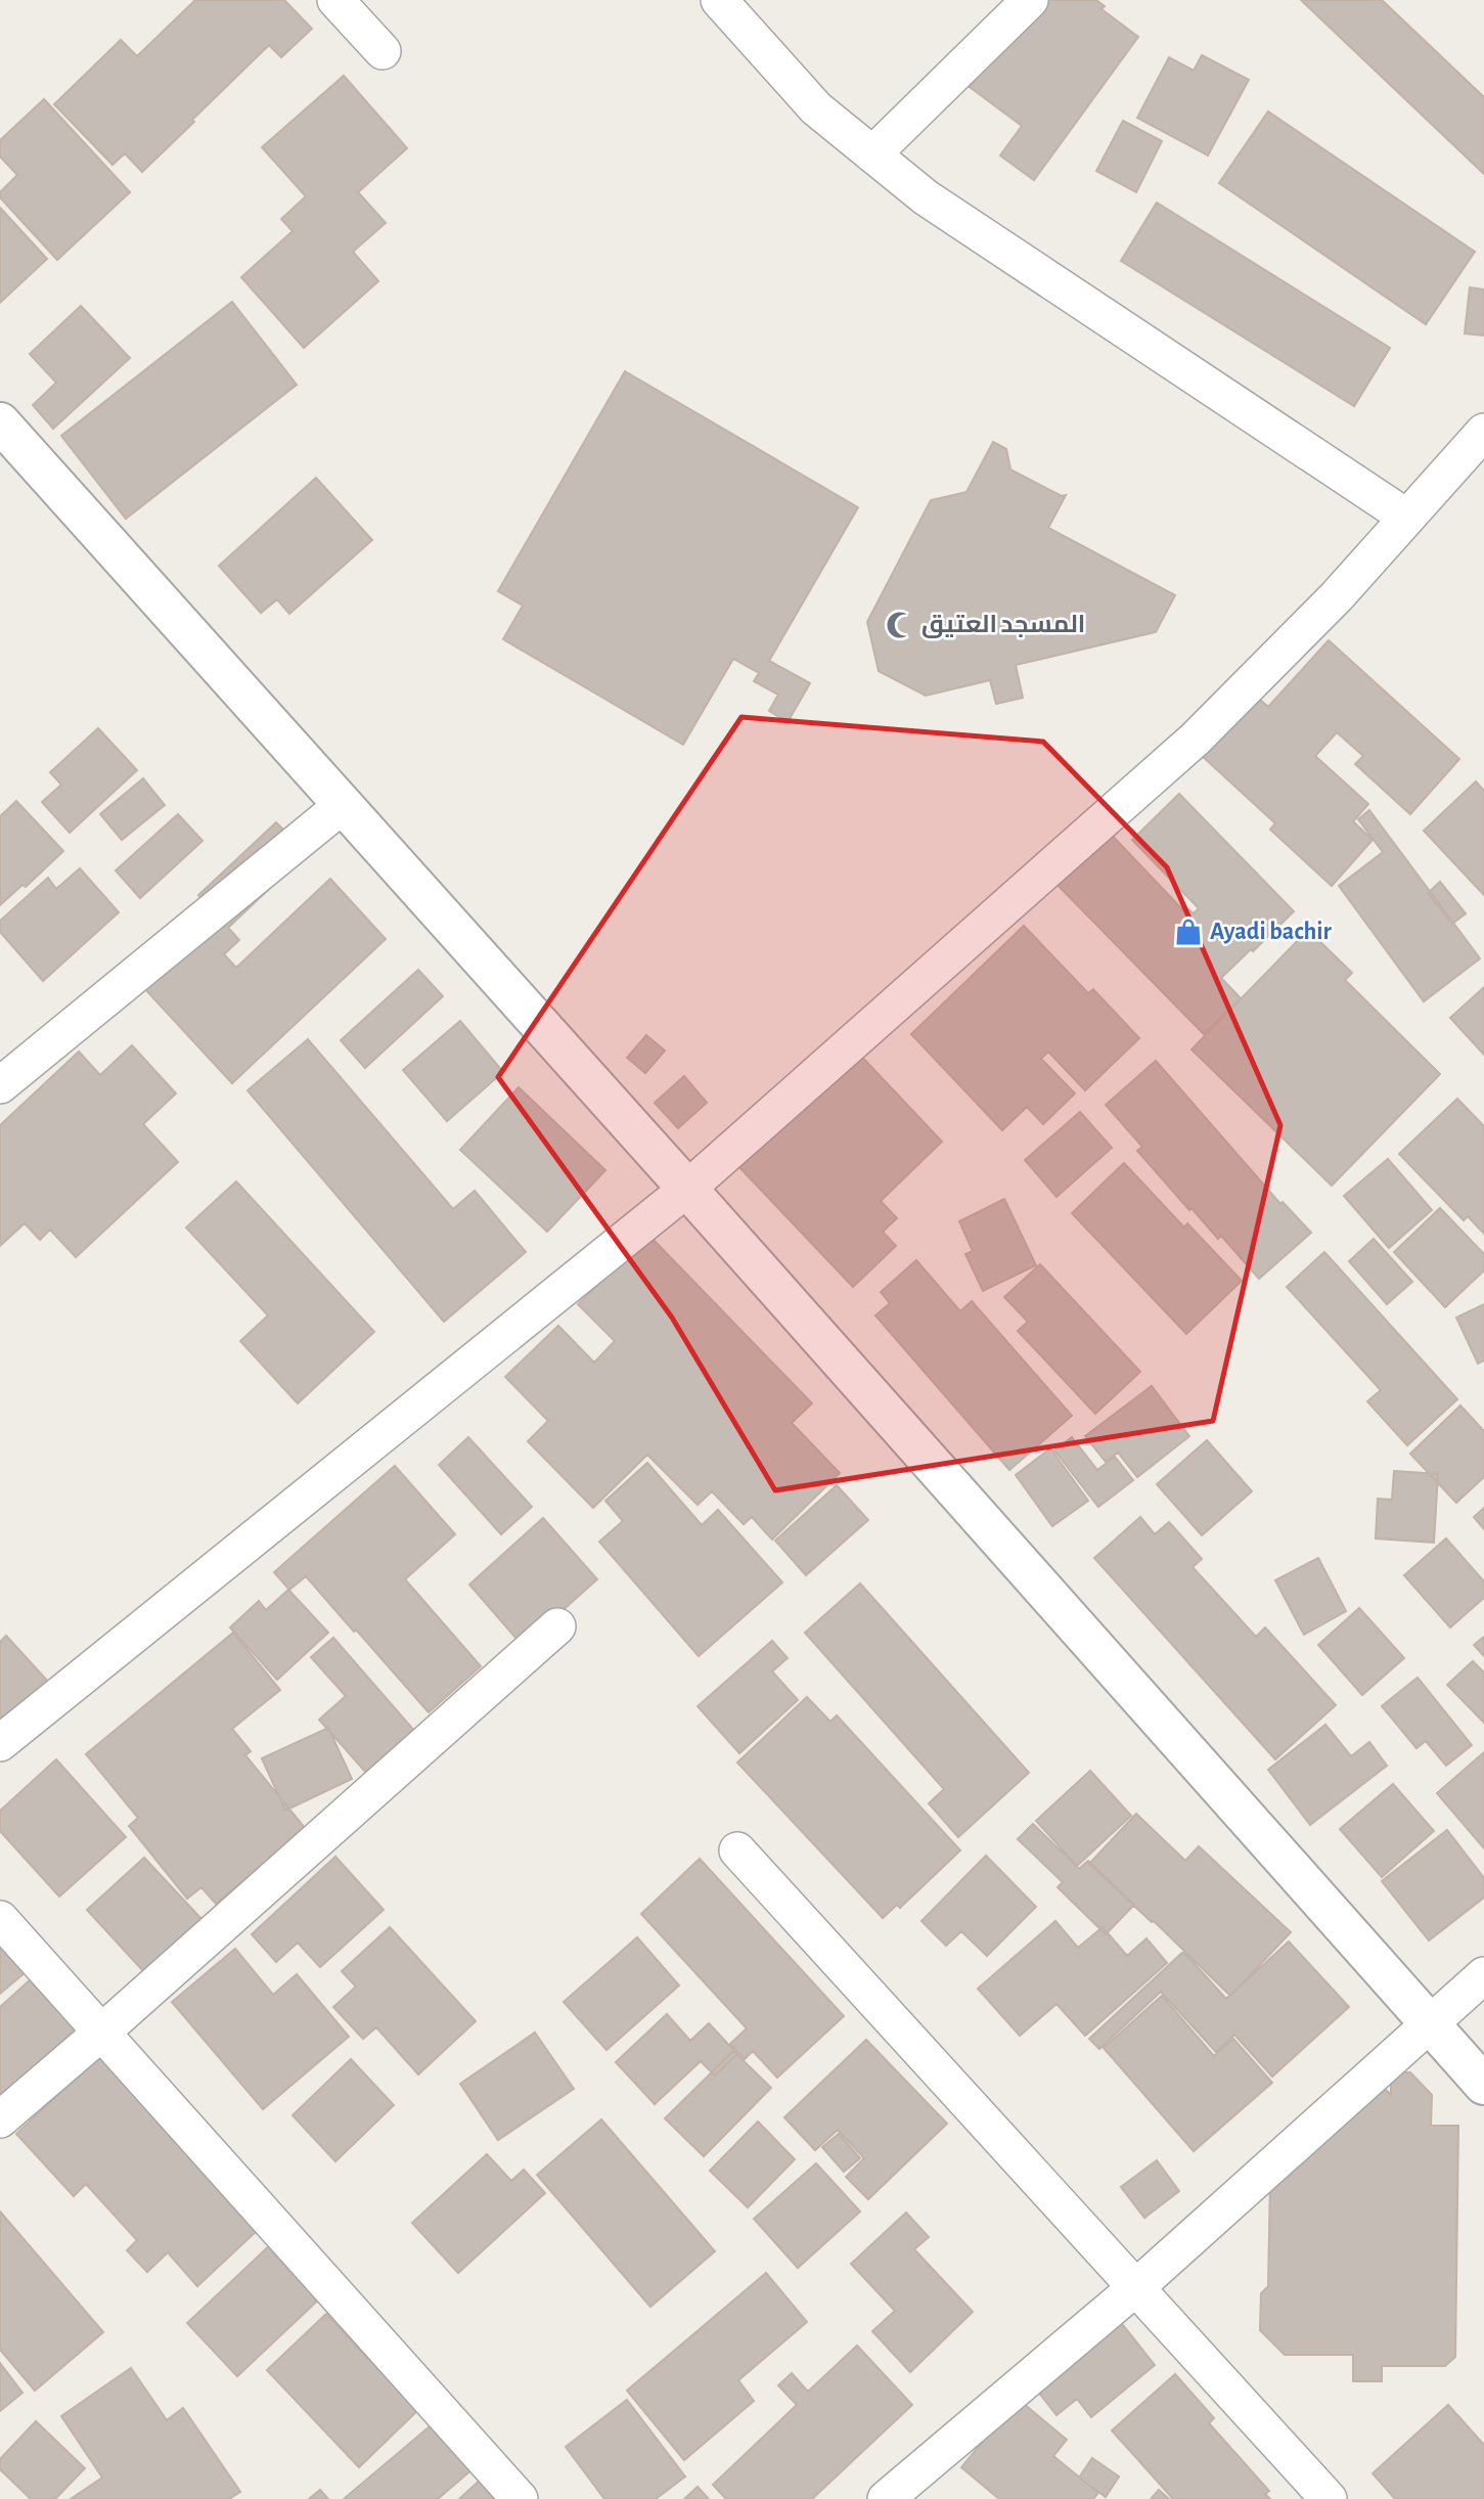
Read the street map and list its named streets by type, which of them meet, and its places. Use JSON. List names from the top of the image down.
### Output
{
  "places": {
    "mosque": ["المسجد العتيق"],
    "shop": ["Ayadi bachir"]
  }
}
